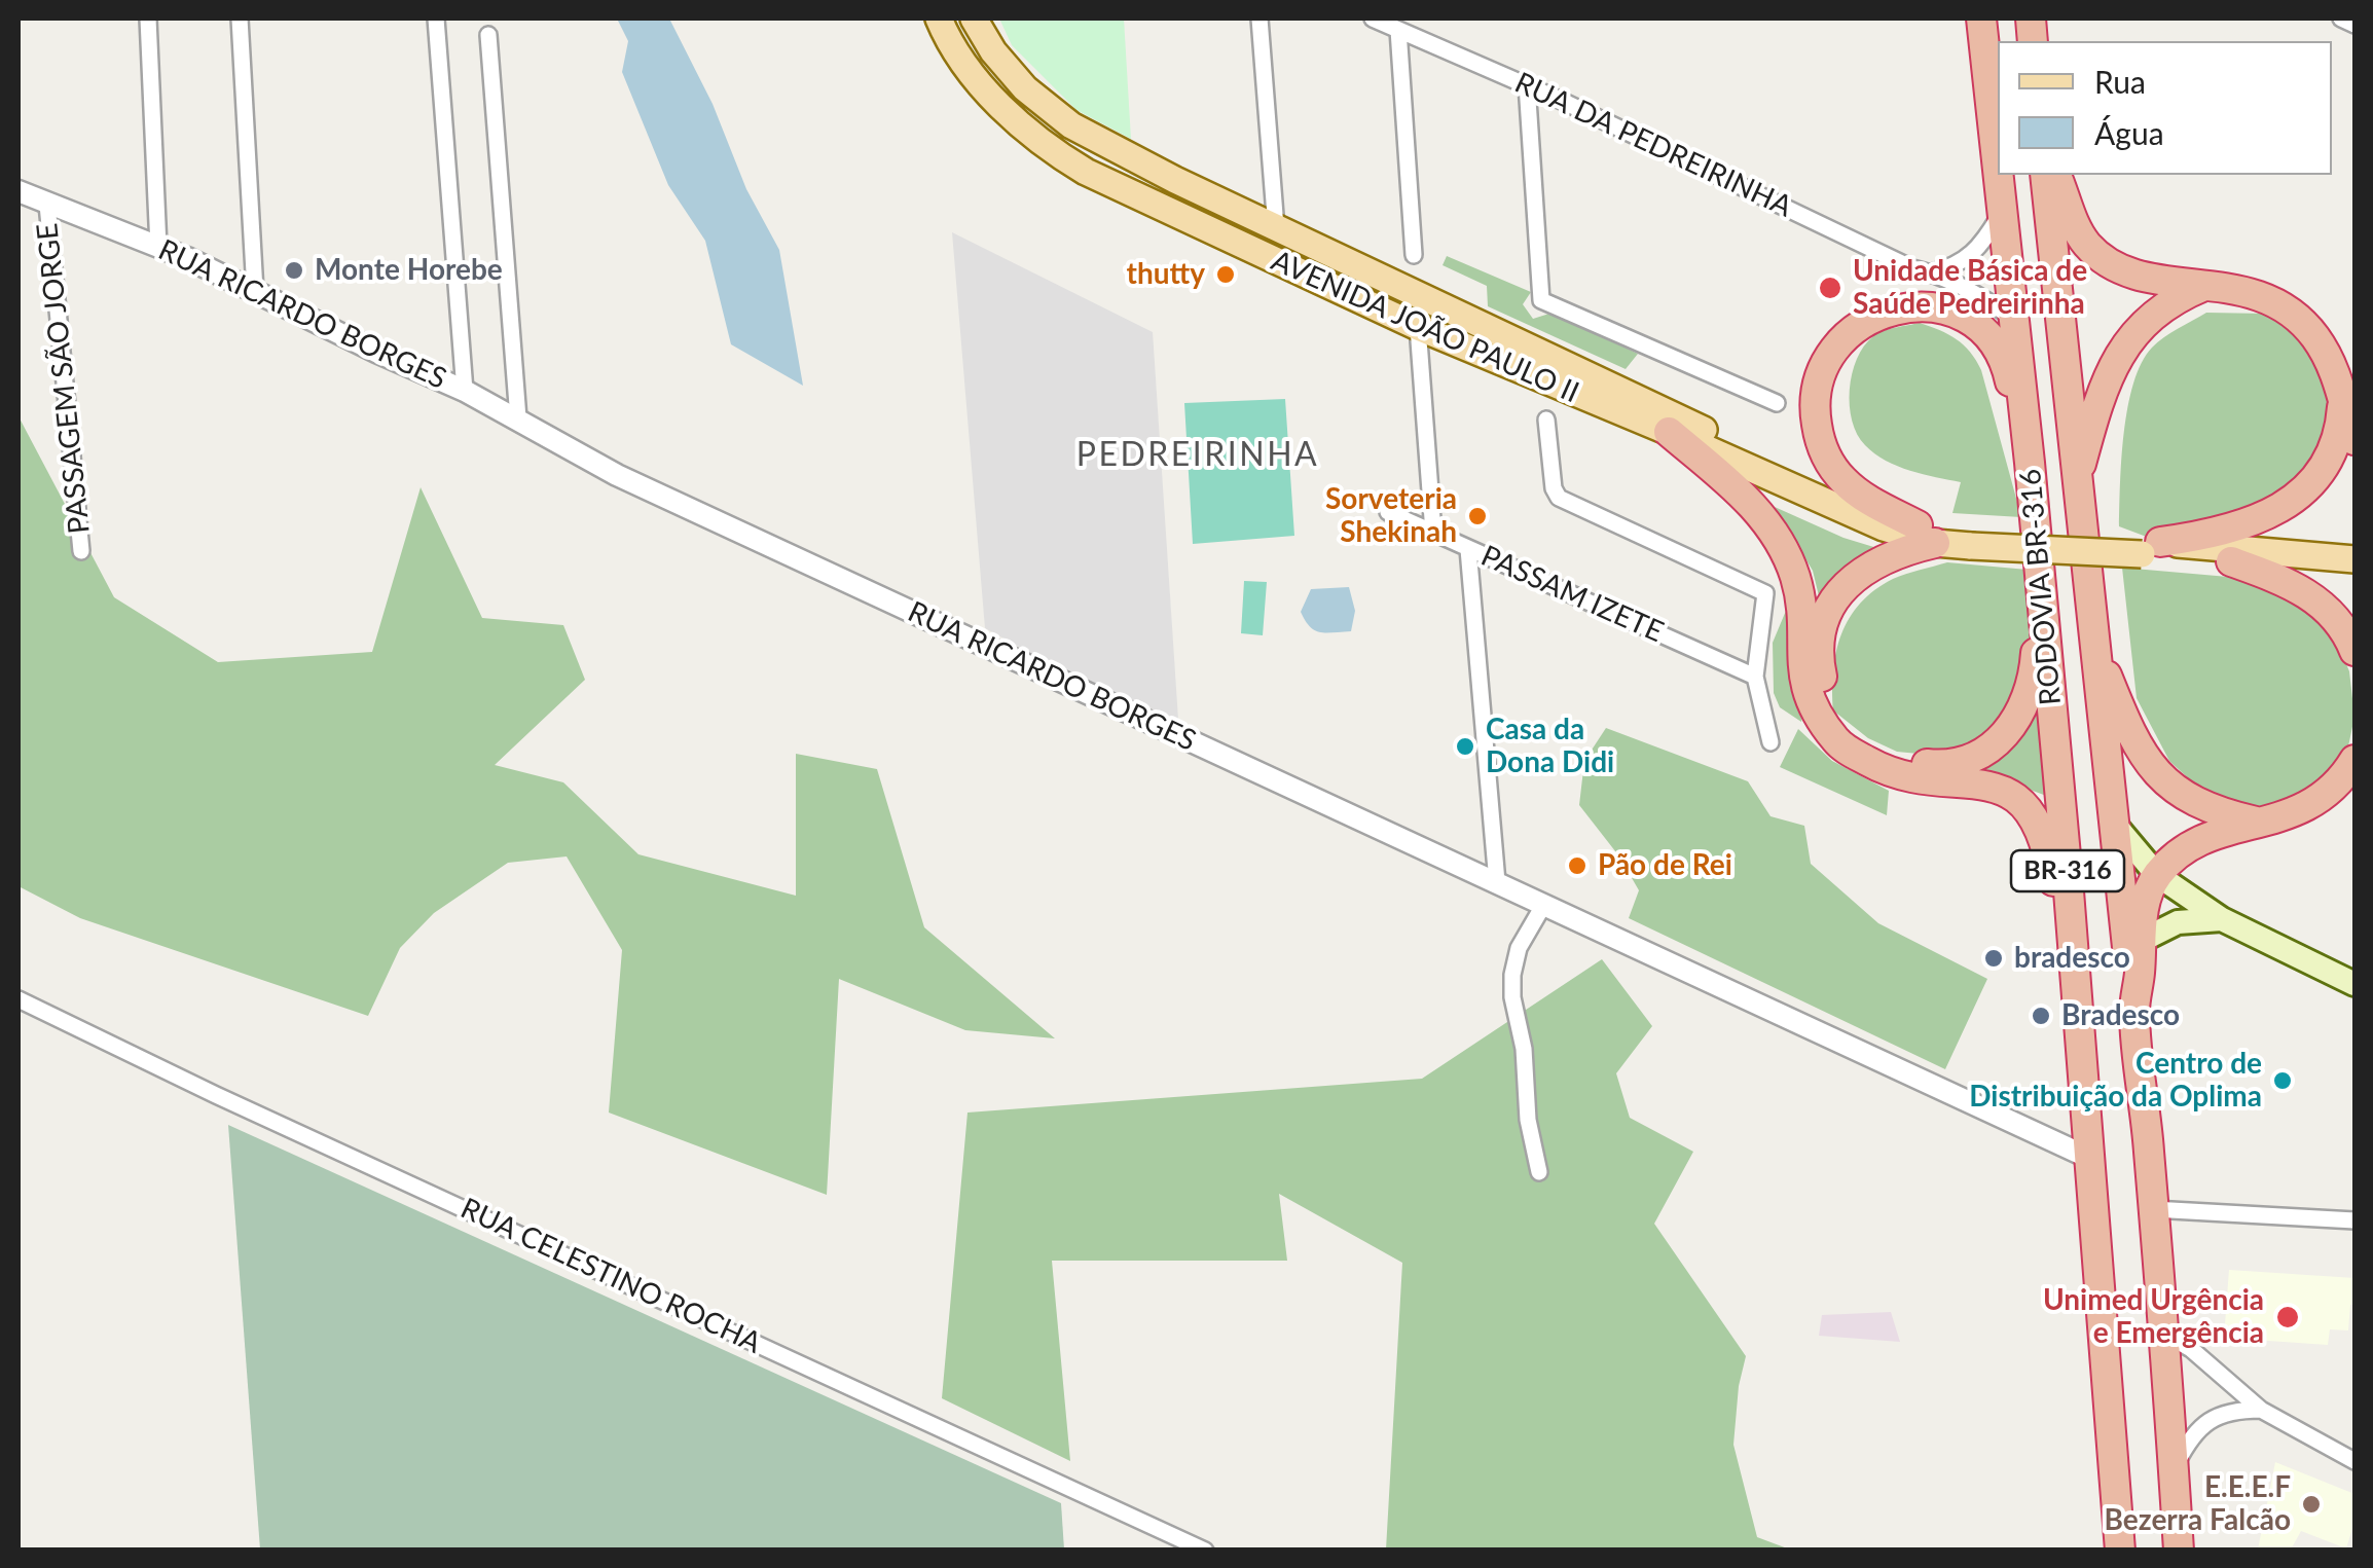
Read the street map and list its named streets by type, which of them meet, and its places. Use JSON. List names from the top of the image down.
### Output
{
  "streets": {
    "highway": ["RODOVIA BR-316", "BR-316"],
    "main road": ["AVENIDA JOÃO PAULO II"],
    "street": [
      "RUA DA PEDREIRINHA",
      "RUA RICARDO BORGES",
      "PASSAGEM SÃO JORGE",
      "PASSAM IZETE",
      "RUA CELESTINO ROCHA"
    ]
  },
  "crossings": [
    ["RUA DA PEDREIRINHA", "RODOVIA BR-316"],
    ["RUA RICARDO BORGES", "PASSAGEM SÃO JORGE"],
    ["RUA RICARDO BORGES", "RODOVIA BR-316"],
    ["RUA RICARDO BORGES", "BR-316"],
    ["RODOVIA BR-316", "BR-316"]
  ],
  "districts": ["PEDREIRINHA"],
  "places": [
    "Monte Horebe",
    "thutty",
    "Unidade Básica de Saúde Pedreirinha",
    "Sorveteria Shekinah",
    "Casa da Dona Didi",
    "Pão de Rei",
    "bradesco",
    "Bradesco",
    "Centro de Distribuição da Oplima",
    "Unimed Urgência e Emergência",
    "E.E.E.F Bezerra Falcão"
  ],
  "legend": ["Rua", "Água"]
}
